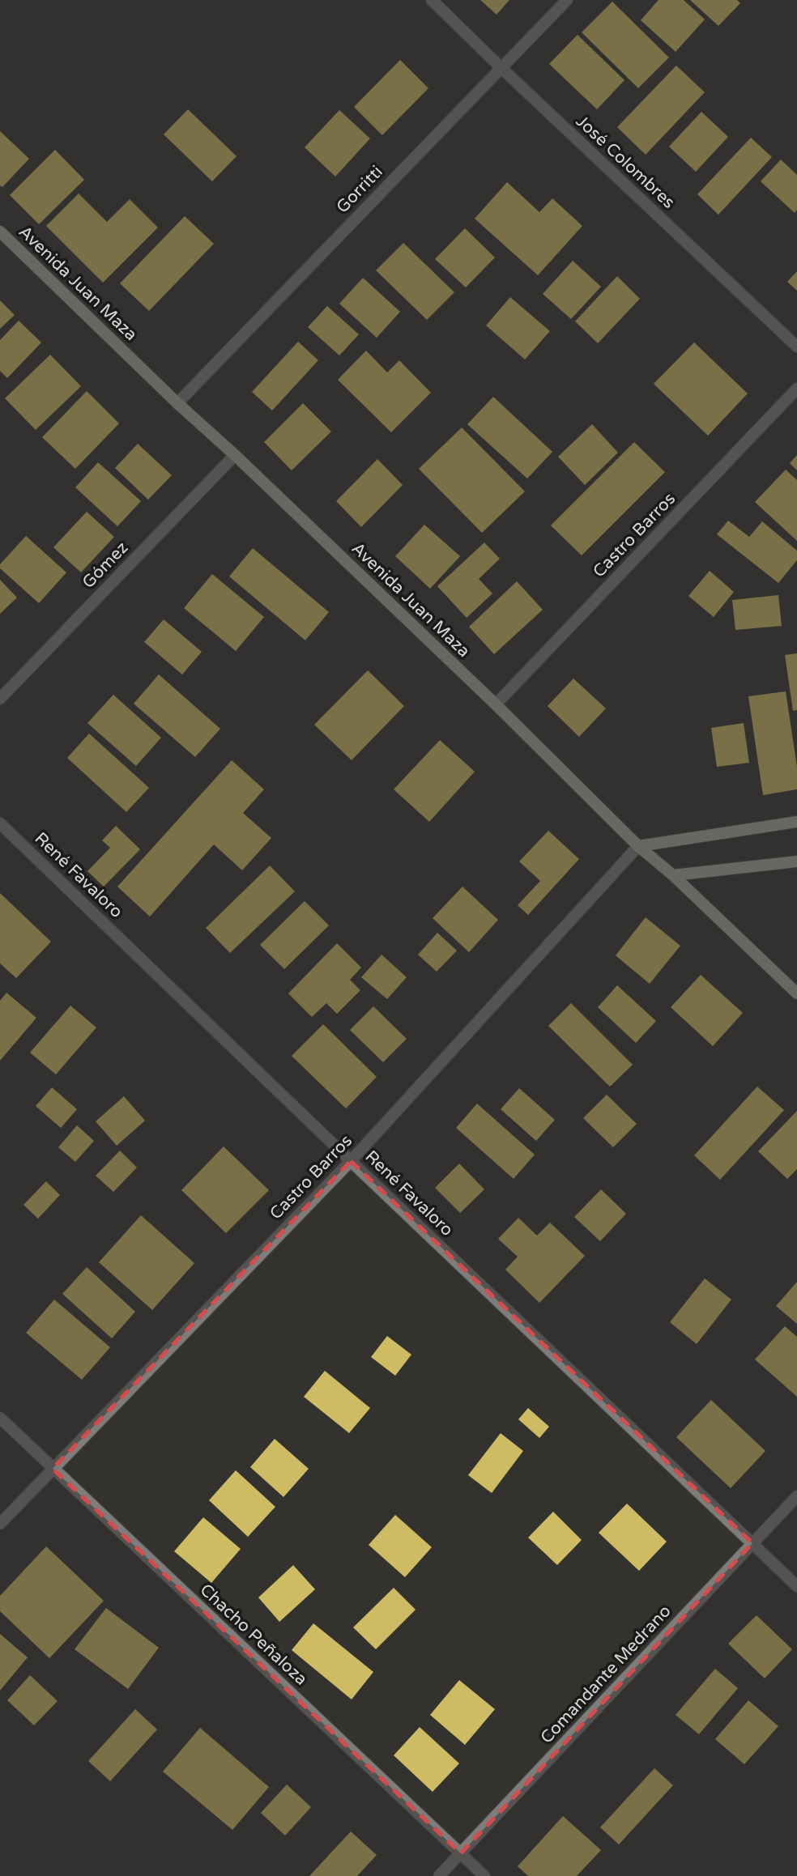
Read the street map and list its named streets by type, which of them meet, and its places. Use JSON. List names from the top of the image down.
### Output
{
  "streets": {
    "main road": ["Avenida Juan Maza"],
    "street": [
      "José Colombres",
      "Gorritti",
      "Castro Barros",
      "Gómez",
      "René Favaloro",
      "Chacho Peñaloza",
      "Comandante Medrano"
    ]
  },
  "crossings": [
    ["José Colombres", "Gorritti"],
    ["Gorritti", "Avenida Juan Maza"],
    ["Avenida Juan Maza", "Castro Barros"],
    ["Avenida Juan Maza", "Gómez"],
    ["Castro Barros", "René Favaloro"],
    ["Castro Barros", "Chacho Peñaloza"],
    ["René Favaloro", "Comandante Medrano"],
    ["Chacho Peñaloza", "Comandante Medrano"]
  ]
}
